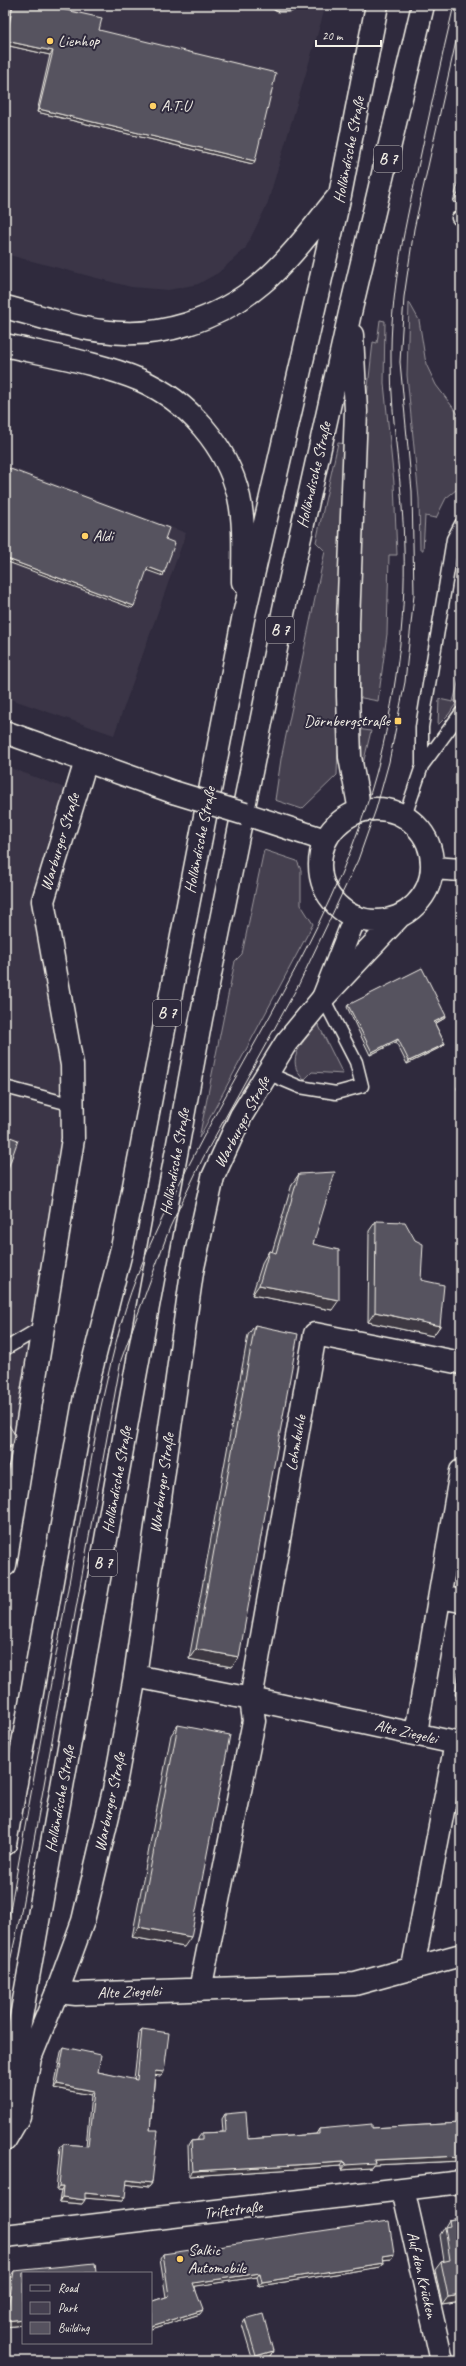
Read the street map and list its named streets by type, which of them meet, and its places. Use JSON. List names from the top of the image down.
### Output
{
  "streets": {
    "main road": [
      "Holländische Straße",
      "B 7",
      "Warburger Straße",
      "Lehmkuhle",
      "Alte Ziegelei",
      "Triftstraße",
      "Auf den Krücken"
    ]
  },
  "crossings": [
    ["Warburger Straße", "Alte Ziegelei"],
    ["Lehmkuhle", "Alte Ziegelei"],
    ["Triftstraße", "Auf den Krücken"]
  ],
  "places": {
    "other": [
      "Lienhop",
      "A.T.U",
      "Aldi",
      "Salkic Automobile"
    ],
    "transit": ["Dörnbergstraße"]
  },
  "legend": ["Road", "Park", "Building"],
  "scale_bar": "20 m"
}
